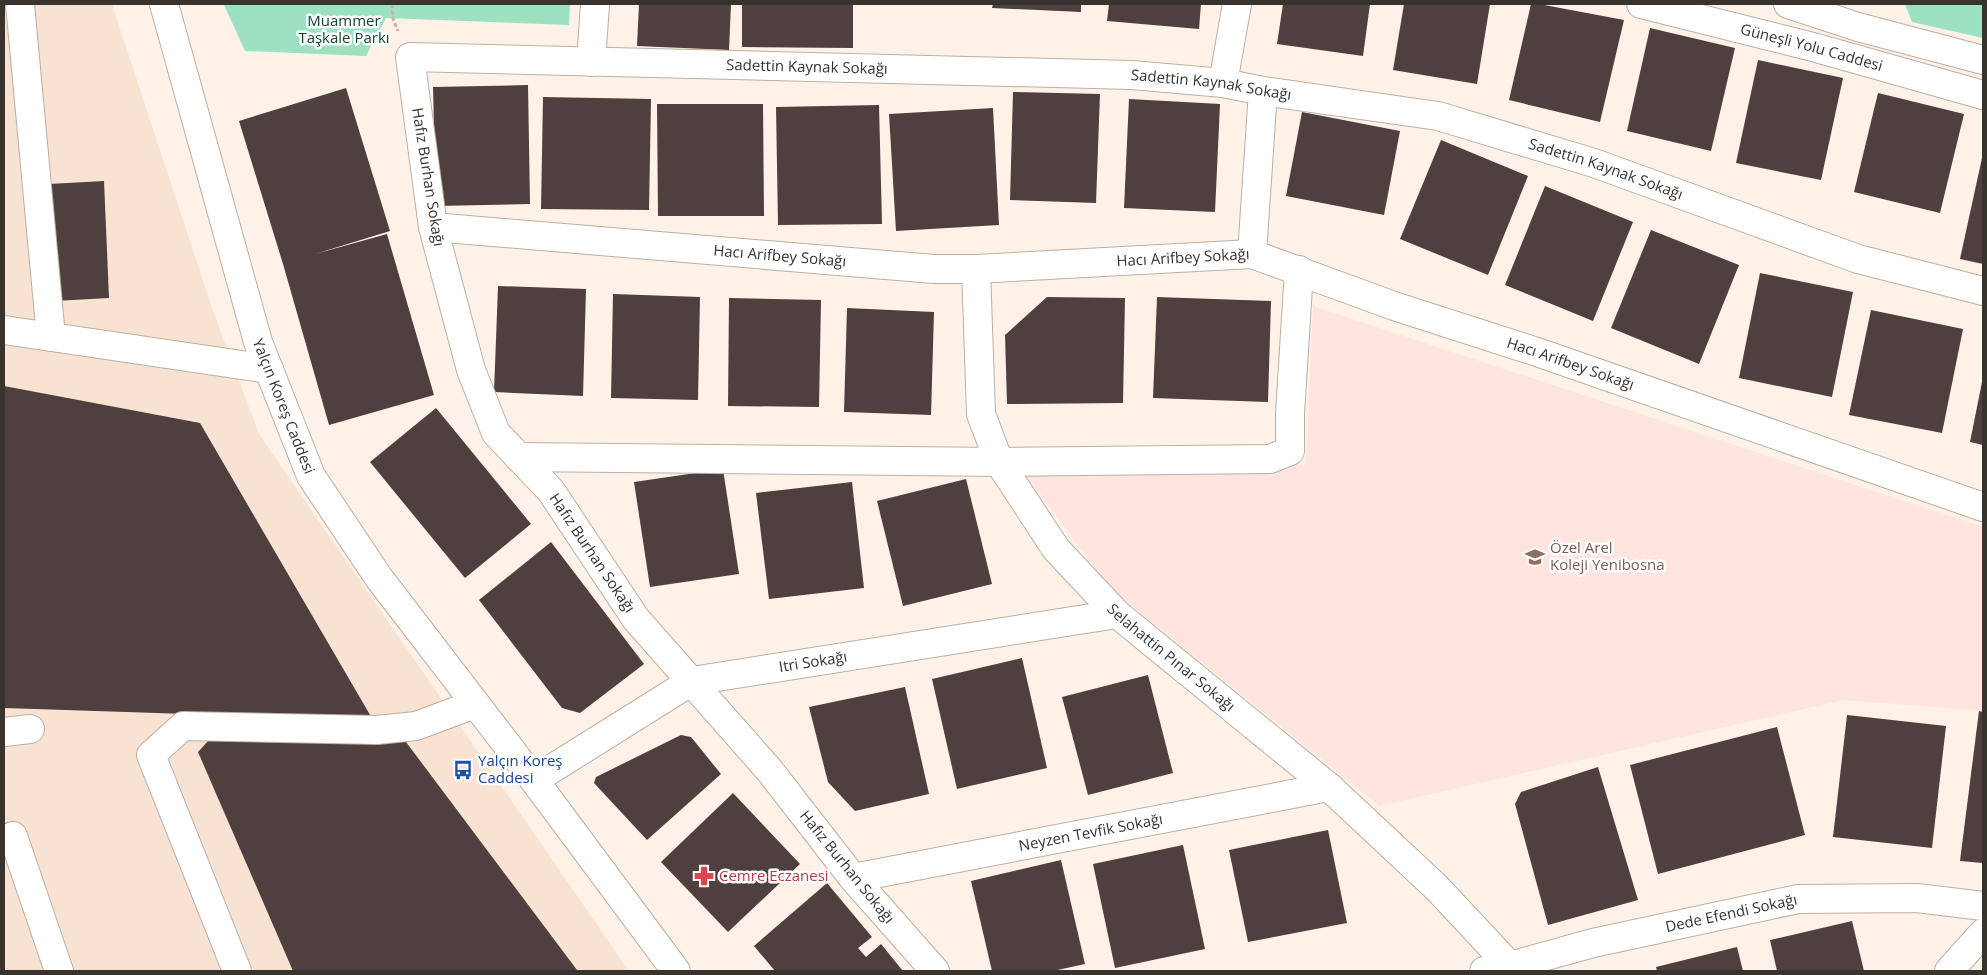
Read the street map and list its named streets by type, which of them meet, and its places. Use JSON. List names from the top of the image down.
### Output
{
  "streets": {
    "street": [
      "Güneşli Yolu Caddesi",
      "Sadettin Kaynak Sokağı",
      "Hafız Burhan Sokağı",
      "Hacı Arifbey Sokağı",
      "Yalçın Koreş Caddesi",
      "Selahattin Pınar Sokağı",
      "Itri Sokağı",
      "Neyzen Tevfik Sokağı",
      "Dede Efendi Sokağı"
    ]
  },
  "crossings": [
    ["Sadettin Kaynak Sokağı", "Hafız Burhan Sokağı"],
    ["Hafız Burhan Sokağı", "Hacı Arifbey Sokağı"],
    ["Hafız Burhan Sokağı", "Itri Sokağı"],
    ["Hafız Burhan Sokağı", "Neyzen Tevfik Sokağı"],
    ["Hacı Arifbey Sokağı", "Selahattin Pınar Sokağı"],
    ["Yalçın Koreş Caddesi", "Itri Sokağı"],
    ["Selahattin Pınar Sokağı", "Itri Sokağı"],
    ["Selahattin Pınar Sokağı", "Neyzen Tevfik Sokağı"],
    ["Selahattin Pınar Sokağı", "Dede Efendi Sokağı"]
  ],
  "parks": ["Muammer Taşkale Parkı"],
  "places": {
    "school or university": ["Özel Arel Koleji Yenibosna"],
    "bus stop": ["Yalçın Koreş Caddesi"],
    "pharmacy": ["Cemre Eczanesi"]
  }
}
